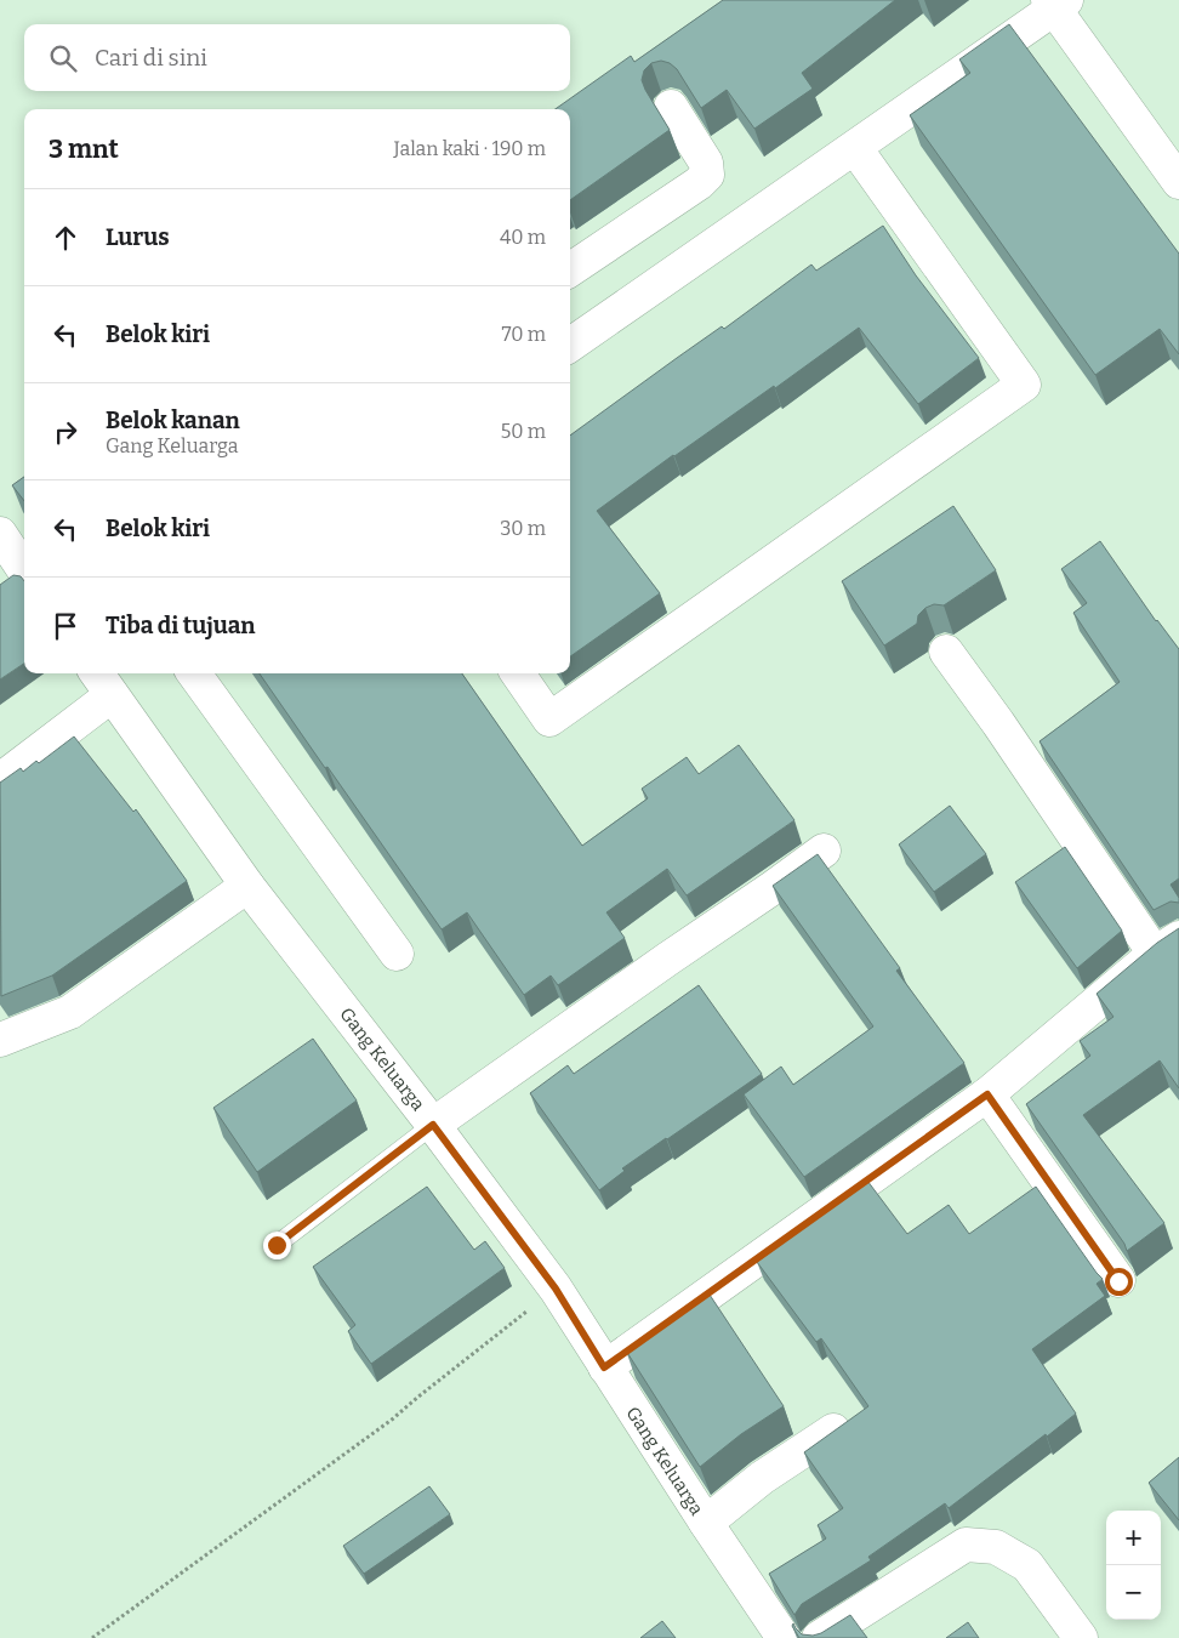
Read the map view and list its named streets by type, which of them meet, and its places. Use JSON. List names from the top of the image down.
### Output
{
  "streets": {
    "street": ["Gang Keluarga"]
  },
  "page": {
    "search": "Cari di sini",
    "heading": ["3 mnt", "Jalan kaki · 190 m"],
    "list": [
      ["Lurus", "40 m"],
      ["Belok kiri", "70 m"],
      ["Belok kanan", "Gang Keluarga", "50 m"],
      ["Belok kiri", "30 m"],
      "Tiba di tujuan"
    ],
    "map_buttons": ["+", "−"]
  }
}
